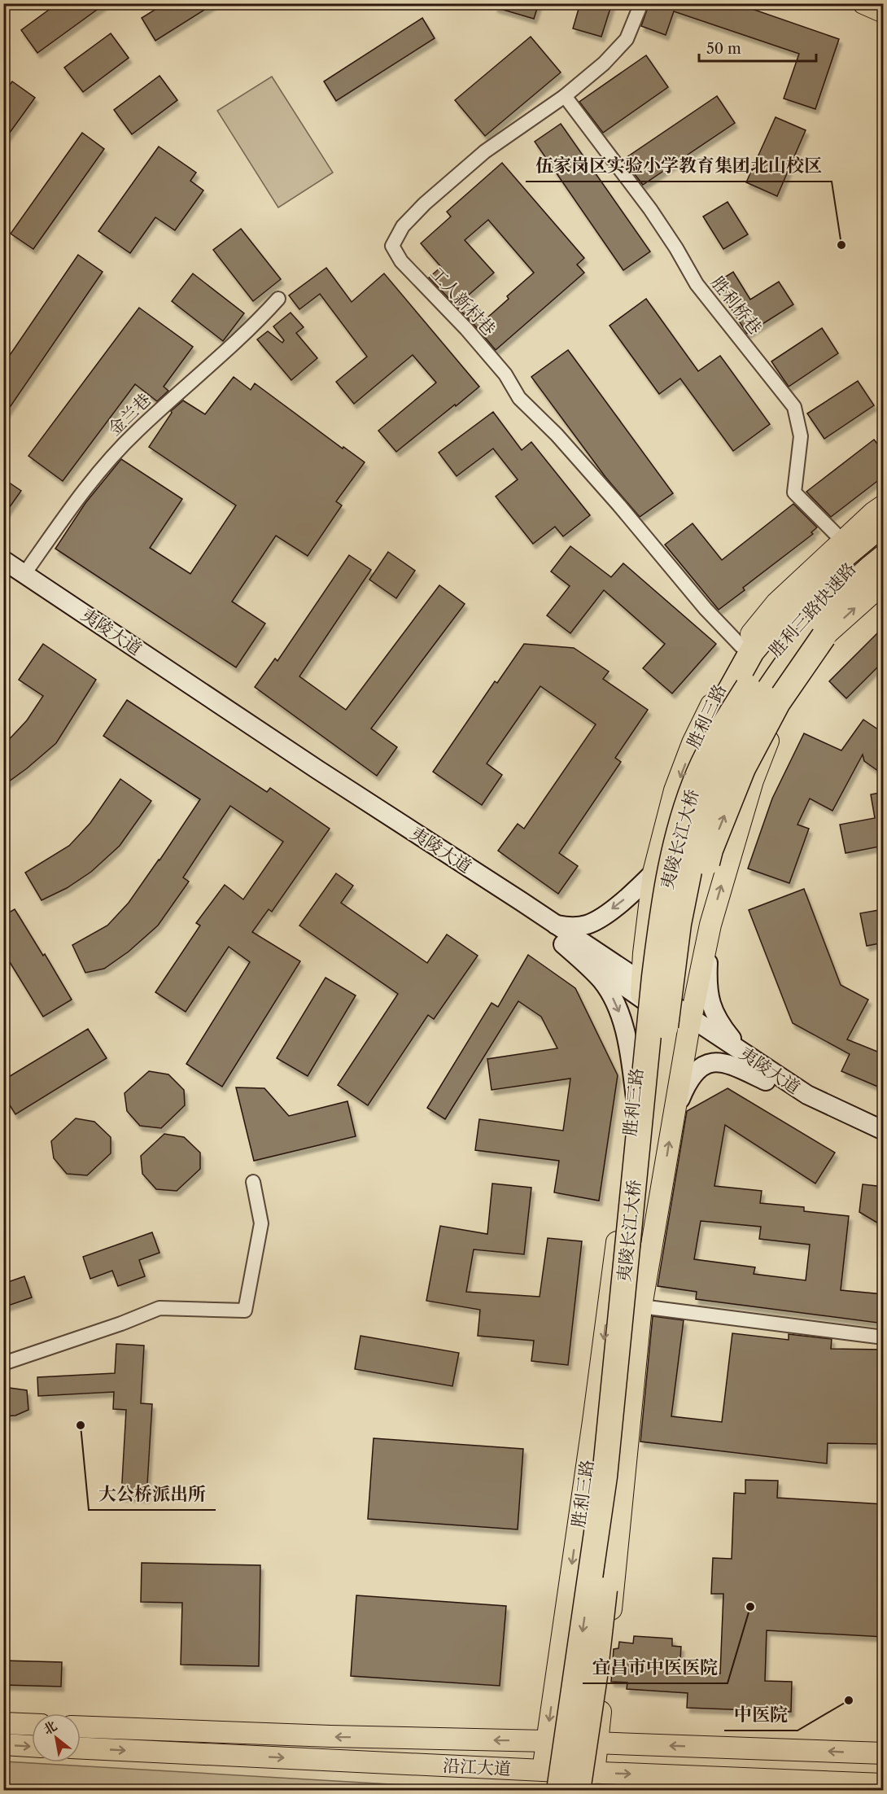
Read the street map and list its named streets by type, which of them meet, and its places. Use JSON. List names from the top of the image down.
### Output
{
  "streets": {
    "highway": ["胜利三路快速路", "夷陵长江大桥"],
    "main road": ["夷陵大道", "胜利三路", "沿江大道"],
    "street": ["工人新村巷", "胜利桥巷", "金兰巷"]
  },
  "crossings": [
    ["工人新村巷", "胜利桥巷"],
    ["工人新村巷", "胜利三路"],
    ["胜利桥巷", "胜利三路"],
    ["金兰巷", "夷陵大道"],
    ["胜利三路快速路", "夷陵长江大桥"],
    ["夷陵大道", "胜利三路"],
    ["夷陵大道", "夷陵长江大桥"],
    ["胜利三路", "沿江大道"]
  ],
  "places": [
    "伍家岗区实验小学教育集团北山校区",
    "大公桥派出所",
    "宜昌市中医医院",
    "中医院"
  ],
  "scale_bar": "50 m",
  "north": "top left"
}
